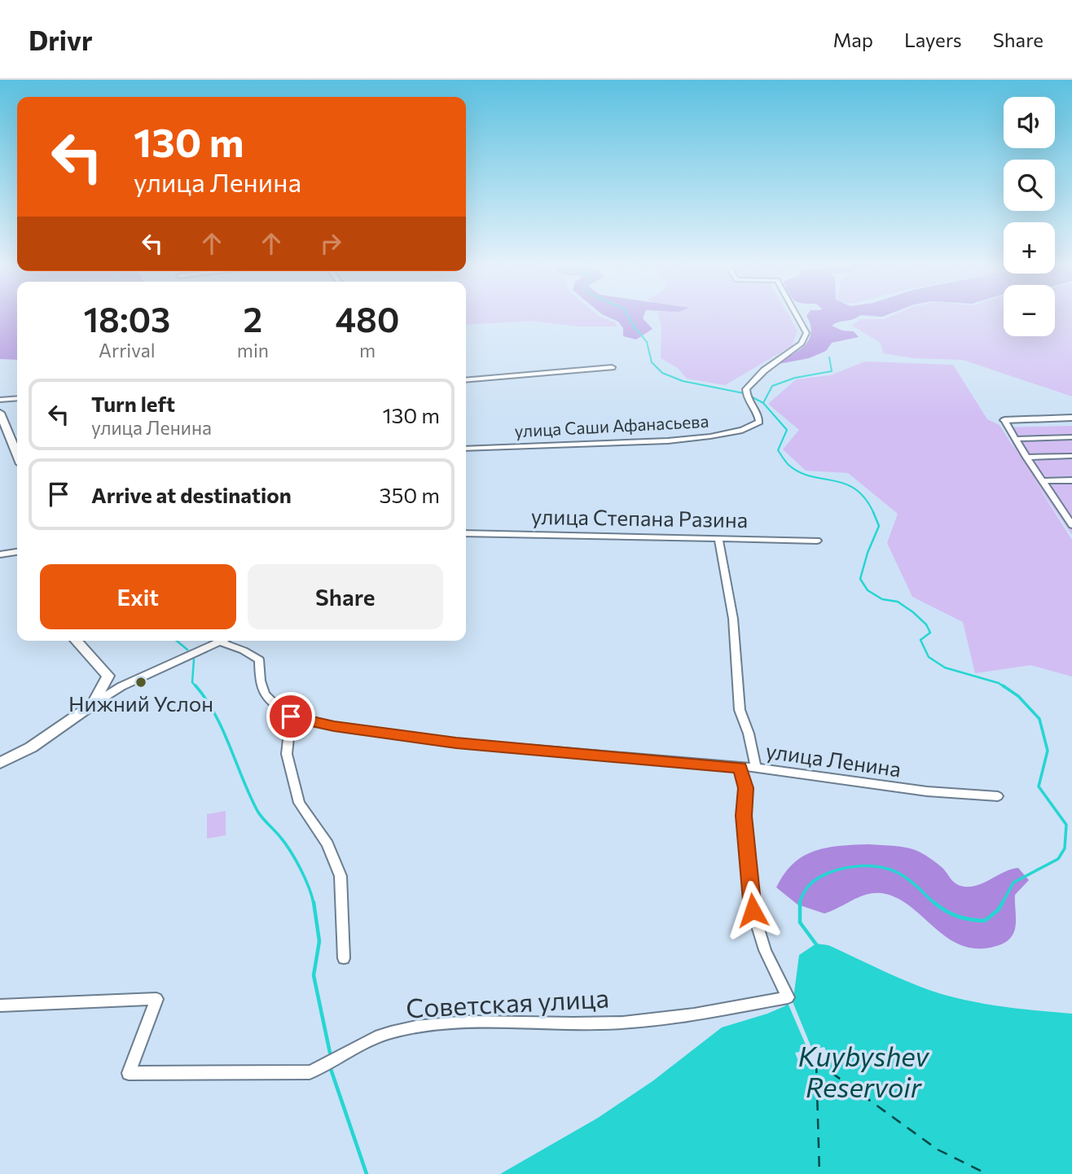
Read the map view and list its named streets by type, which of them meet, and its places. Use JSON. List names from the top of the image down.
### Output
{
  "streets": {
    "street": [
      "улица Саши Афанасьева",
      "улица Степана Разина",
      "улица Ленина",
      "Советская улица"
    ]
  },
  "crossings": [
    ["улица Ленина", "Советская улица"]
  ],
  "water": ["Kuybyshev Reservoir"],
  "places": ["Нижний Услон"],
  "page": {
    "header": "Drivr",
    "nav": ["Map", "Layers", "Share"],
    "map_buttons": ["+", "−"],
    "turn": ["130 m", "улица Ленина"],
    "eta": [
      "18:03",
      "Arrival",
      "2",
      "min",
      "480",
      "m"
    ],
    "list": [
      {
        "name": "Turn left",
        "note": "улица Ленина",
        "value": "130 m"
      },
      {
        "name": "Arrive at destination",
        "value": "350 m"
      }
    ],
    "buttons": ["Exit", "Share"]
  }
}
